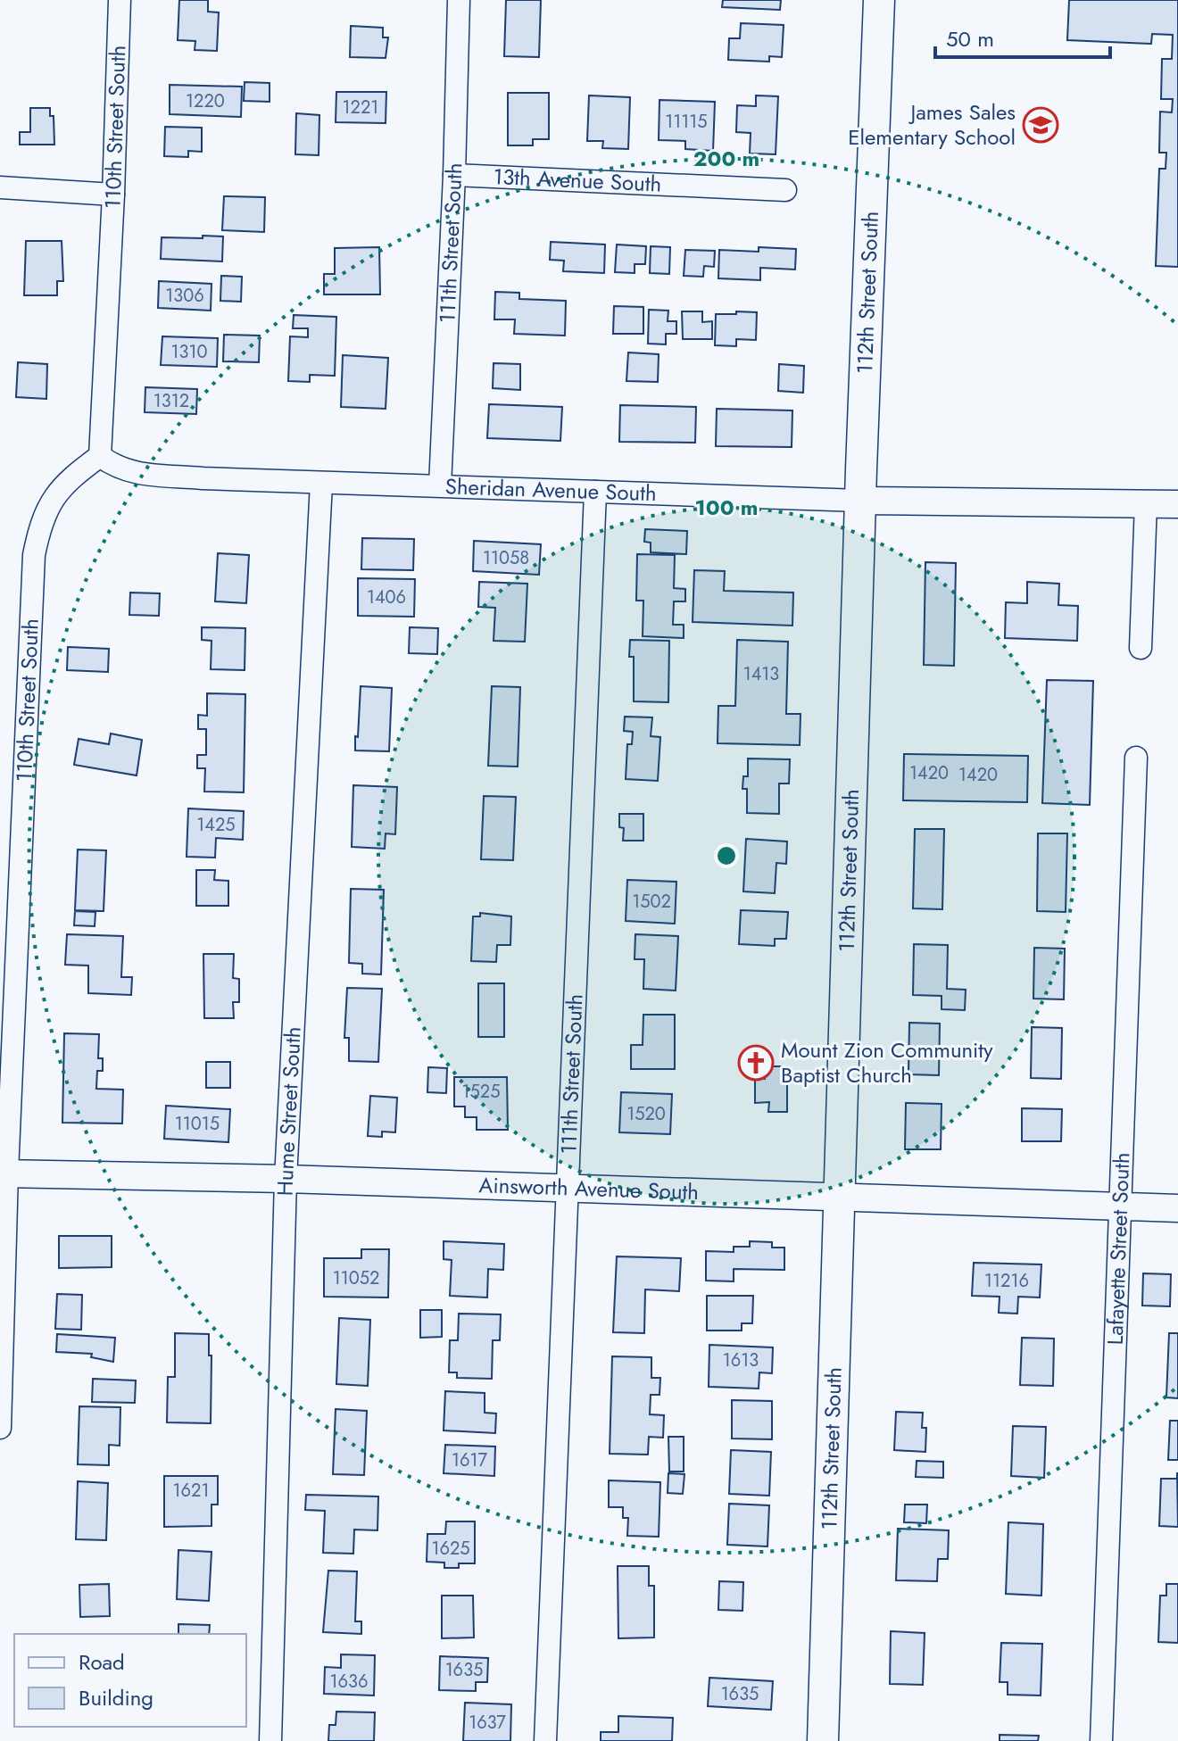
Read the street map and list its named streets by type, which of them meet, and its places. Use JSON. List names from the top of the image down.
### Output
{
  "streets": {
    "main road": ["112th Street South"],
    "street": [
      "110th Street South",
      "13th Avenue South",
      "111th Street South",
      "Sheridan Avenue South",
      "Hume Street South",
      "Ainsworth Avenue South",
      "Lafayette Street South"
    ]
  },
  "crossings": [
    ["110th Street South", "Sheridan Avenue South"],
    ["110th Street South", "Ainsworth Avenue South"],
    ["13th Avenue South", "111th Street South"],
    ["111th Street South", "Sheridan Avenue South"],
    ["111th Street South", "Ainsworth Avenue South"],
    ["112th Street South", "Sheridan Avenue South"],
    ["112th Street South", "Ainsworth Avenue South"],
    ["Sheridan Avenue South", "Hume Street South"],
    ["Hume Street South", "Ainsworth Avenue South"],
    ["Ainsworth Avenue South", "Lafayette Street South"]
  ],
  "places": {
    "school or university": ["James Sales Elementary School"],
    "church": ["Mount Zion Community Baptist Church"]
  },
  "house_numbers": [
    "1220",
    "1221",
    "11115",
    "1306",
    "1310",
    "1312",
    "11058",
    "1406",
    "1413",
    "1420",
    "1420",
    "1425",
    "1502",
    "1525",
    "1520",
    "11015",
    "11052",
    "11216",
    "1613",
    "1617",
    "1621",
    "1625",
    "1635",
    "1636",
    "1635",
    "1637"
  ],
  "legend": ["Road", "Building"],
  "scale_bar": "50 m",
  "rings": ["200 m", "100 m"]
}
